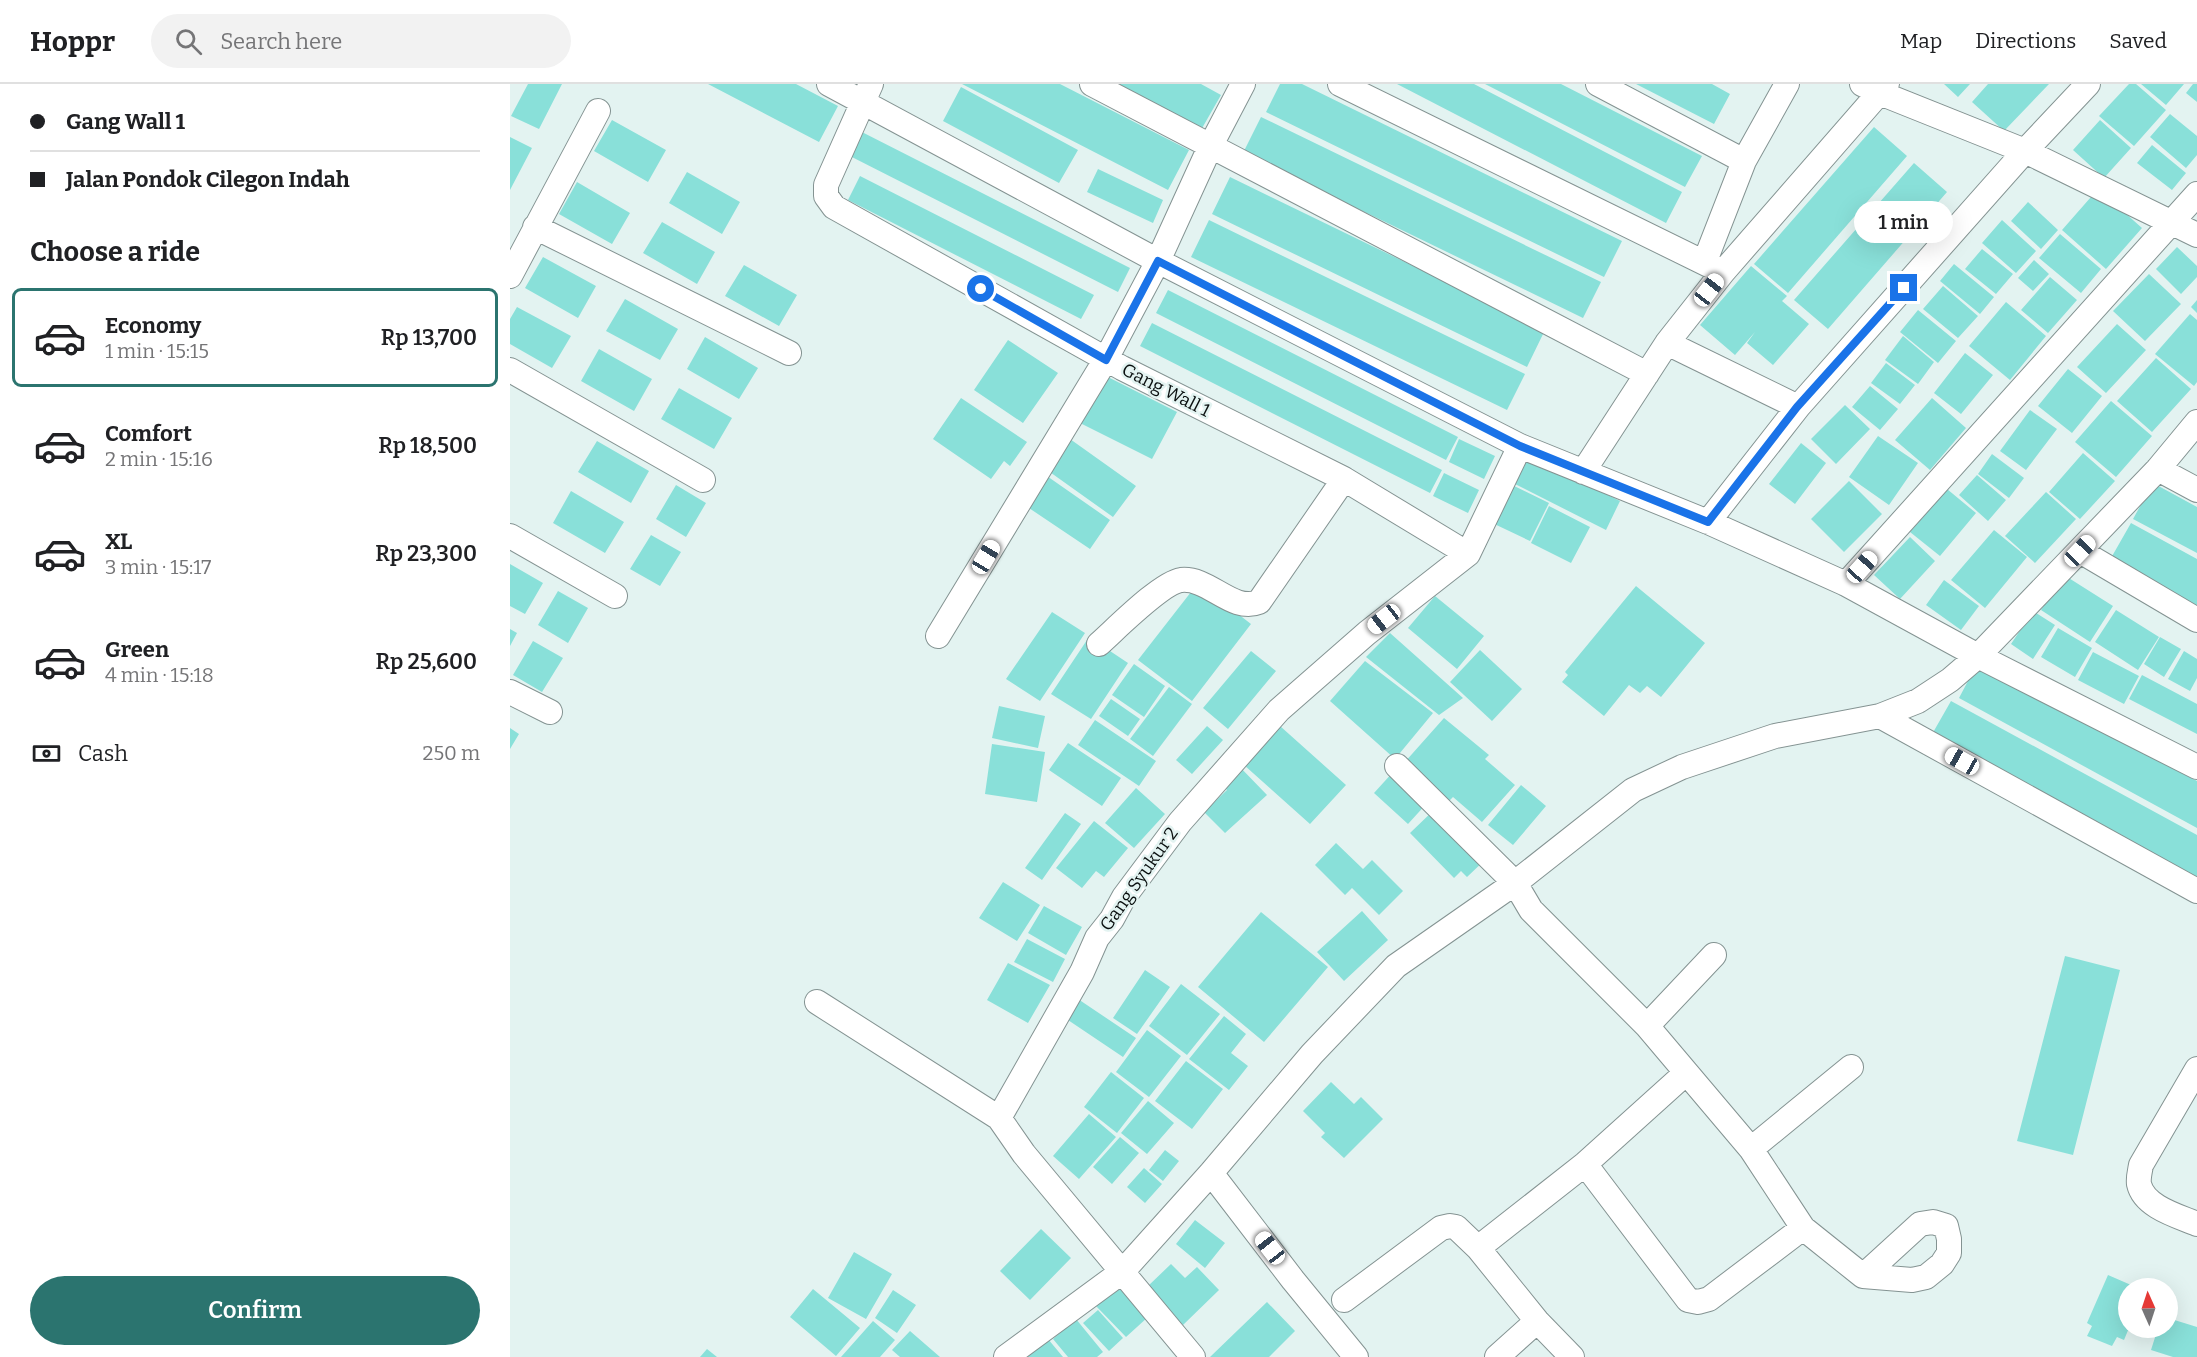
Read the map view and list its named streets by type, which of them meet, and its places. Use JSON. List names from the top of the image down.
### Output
{
  "streets": {
    "street": ["Gang Wall 1", "Gang Syukur 2"]
  },
  "crossings": [
    ["Gang Wall 1", "Gang Syukur 2"]
  ],
  "north": "top",
  "page": {
    "header": "Hoppr",
    "search": "Search here",
    "nav": ["Map", "Directions", "Saved"],
    "banner": ["Gang Wall 1", "Jalan Pondok Cilegon Indah"],
    "bubble": "1 min",
    "heading": "Choose a ride",
    "list": [
      {
        "name": "Economy",
        "note": "1 min · 15:15",
        "value": "Rp 13,700"
      },
      {
        "name": "Comfort",
        "note": "2 min · 15:16",
        "value": "Rp 18,500"
      },
      {
        "name": "XL",
        "note": "3 min · 15:17",
        "value": "Rp 23,300"
      },
      {
        "name": "Green",
        "note": "4 min · 15:18",
        "value": "Rp 25,600"
      }
    ],
    "pay": ["Cash", "250 m"],
    "buttons": "Confirm"
  }
}
